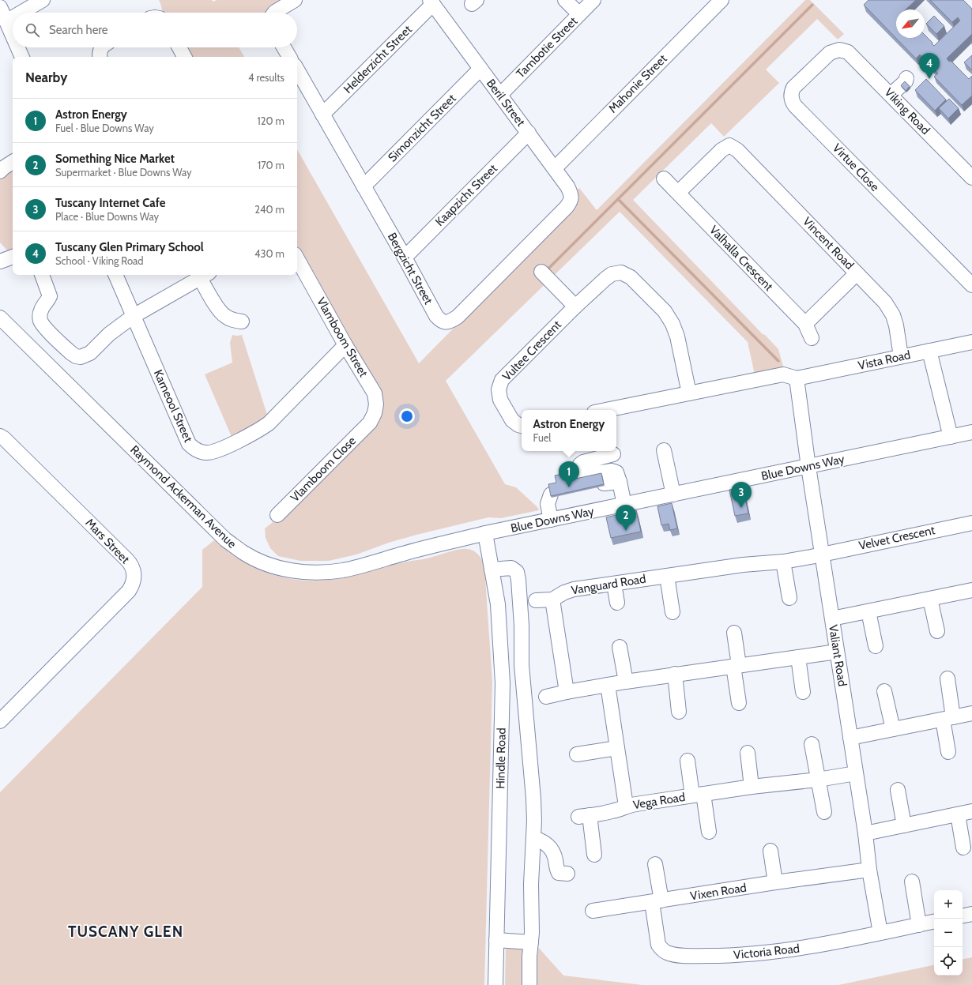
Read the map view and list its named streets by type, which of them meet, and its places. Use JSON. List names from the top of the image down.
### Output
{
  "streets": {
    "street": [
      "Tambotie Street",
      "Helderzicht Street",
      "Mahonie Street",
      "Beril Street",
      "Viking Road",
      "Simonzicht Street",
      "Virtue Close",
      "Kaapzicht Street",
      "Vincent Road",
      "Valhalla Crescent",
      "Bergzicht Street",
      "Vlamboom Street",
      "Vultee Crescent",
      "Vista Road",
      "Karneool Street",
      "Blue Downs Way",
      "Vlamboom Close",
      "Raymond Ackerman Avenue",
      "Velvet Crescent",
      "Mars Street",
      "Vanguard Road",
      "Valiant Road",
      "Hindle Road",
      "Vega Road",
      "Vixen Road",
      "Victoria Road"
    ]
  },
  "crossings": [
    ["Tambotie Street", "Beril Street"],
    ["Helderzicht Street", "Beril Street"],
    ["Helderzicht Street", "Bergzicht Street"],
    ["Mahonie Street", "Beril Street"],
    ["Beril Street", "Simonzicht Street"],
    ["Beril Street", "Kaapzicht Street"],
    ["Beril Street", "Bergzicht Street"],
    ["Viking Road", "Virtue Close"],
    ["Simonzicht Street", "Bergzicht Street"],
    ["Kaapzicht Street", "Bergzicht Street"],
    ["Vincent Road", "Valhalla Crescent"],
    ["Vincent Road", "Vista Road"],
    ["Vlamboom Street", "Karneool Street"],
    ["Vlamboom Street", "Vlamboom Close"],
    ["Vista Road", "Valiant Road"],
    ["Blue Downs Way", "Raymond Ackerman Avenue"],
    ["Blue Downs Way", "Valiant Road"],
    ["Blue Downs Way", "Hindle Road"],
    ["Raymond Ackerman Avenue", "Hindle Road"],
    ["Velvet Crescent", "Vanguard Road"],
    ["Velvet Crescent", "Valiant Road"],
    ["Vanguard Road", "Valiant Road"],
    ["Valiant Road", "Vega Road"],
    ["Valiant Road", "Vixen Road"],
    ["Valiant Road", "Victoria Road"],
    ["Vixen Road", "Victoria Road"]
  ],
  "districts": ["TUSCANY GLEN"],
  "north": "bottom left",
  "page": {
    "search": "Search here",
    "pins": [
      "4",
      "1",
      "3",
      "2"
    ],
    "heading": ["Nearby", "4 results"],
    "list": [
      {
        "mark": "1",
        "name": "Astron Energy",
        "note": "Fuel · Blue Downs Way",
        "value": "120 m"
      },
      {
        "mark": "2",
        "name": "Something Nice Market",
        "note": "Supermarket · Blue Downs Way",
        "value": "170 m"
      },
      {
        "mark": "3",
        "name": "Tuscany Internet Cafe",
        "note": "Place · Blue Downs Way",
        "value": "240 m"
      },
      {
        "mark": "4",
        "name": "Tuscany Glen Primary School",
        "note": "School · Viking Road",
        "value": "430 m"
      }
    ],
    "popup": ["Astron Energy", "Fuel"],
    "map_buttons": ["+", "−"]
  }
}
